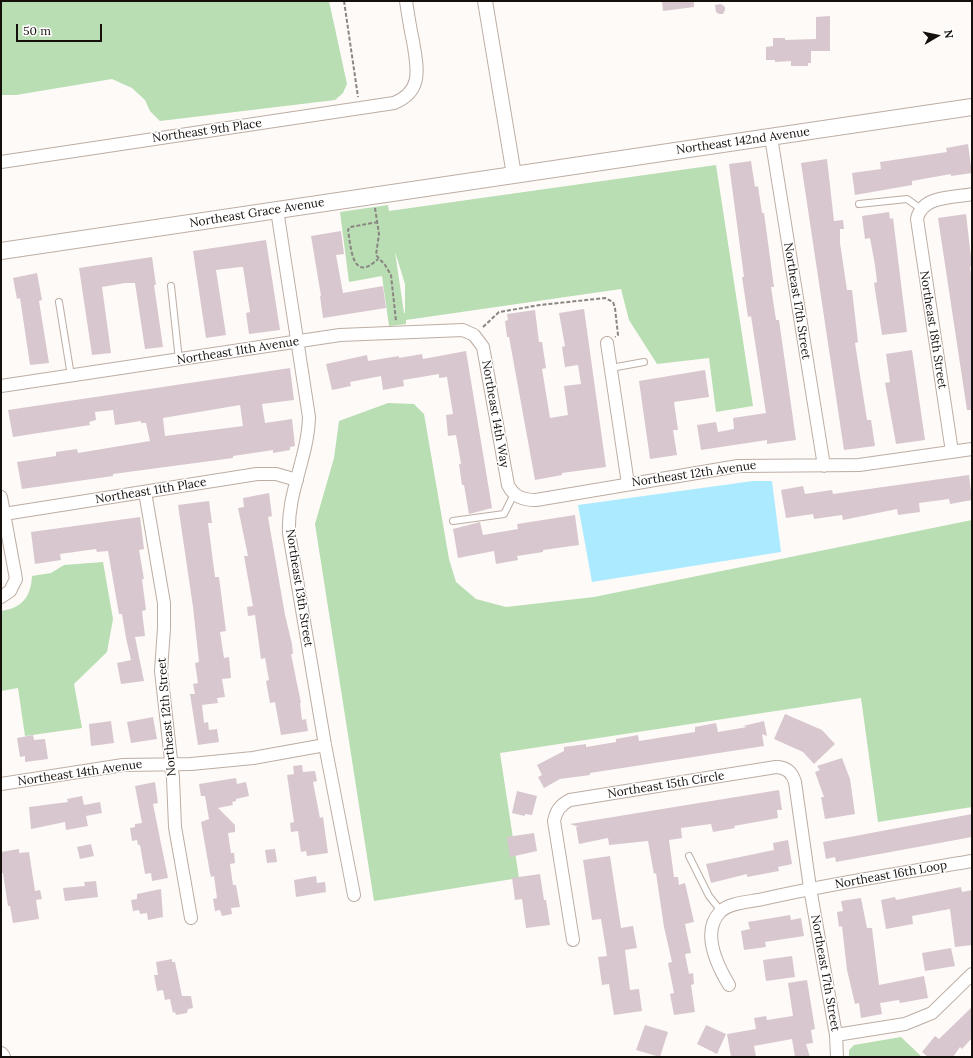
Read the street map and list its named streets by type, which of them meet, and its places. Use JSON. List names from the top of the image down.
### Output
{
  "streets": {
    "main road": ["Northeast 142nd Avenue", "Northeast Grace Avenue"],
    "street": [
      "Northeast 9th Place",
      "Northeast 17th Street",
      "Northeast 18th Street",
      "Northeast 11th Avenue",
      "Northeast 14th Way",
      "Northeast 12th Avenue",
      "Northeast 11th Place",
      "Northeast 13th Street",
      "Northeast 12th Street",
      "Northeast 14th Avenue",
      "Northeast 15th Circle",
      "Northeast 16th Loop"
    ]
  },
  "crossings": [
    ["Northeast 142nd Avenue", "Northeast Grace Avenue"],
    ["Northeast 142nd Avenue", "Northeast 17th Street"],
    ["Northeast Grace Avenue", "Northeast 13th Street"],
    ["Northeast 17th Street", "Northeast 12th Avenue"],
    ["Northeast 17th Street", "Northeast 15th Circle"],
    ["Northeast 17th Street", "Northeast 16th Loop"],
    ["Northeast 18th Street", "Northeast 12th Avenue"],
    ["Northeast 11th Avenue", "Northeast 14th Way"],
    ["Northeast 11th Avenue", "Northeast 13th Street"],
    ["Northeast 14th Way", "Northeast 12th Avenue"],
    ["Northeast 11th Place", "Northeast 13th Street"],
    ["Northeast 11th Place", "Northeast 12th Street"],
    ["Northeast 13th Street", "Northeast 14th Avenue"],
    ["Northeast 12th Street", "Northeast 14th Avenue"],
    ["Northeast 15th Circle", "Northeast 16th Loop"]
  ],
  "scale_bar": "50 m",
  "north": "right"
}
